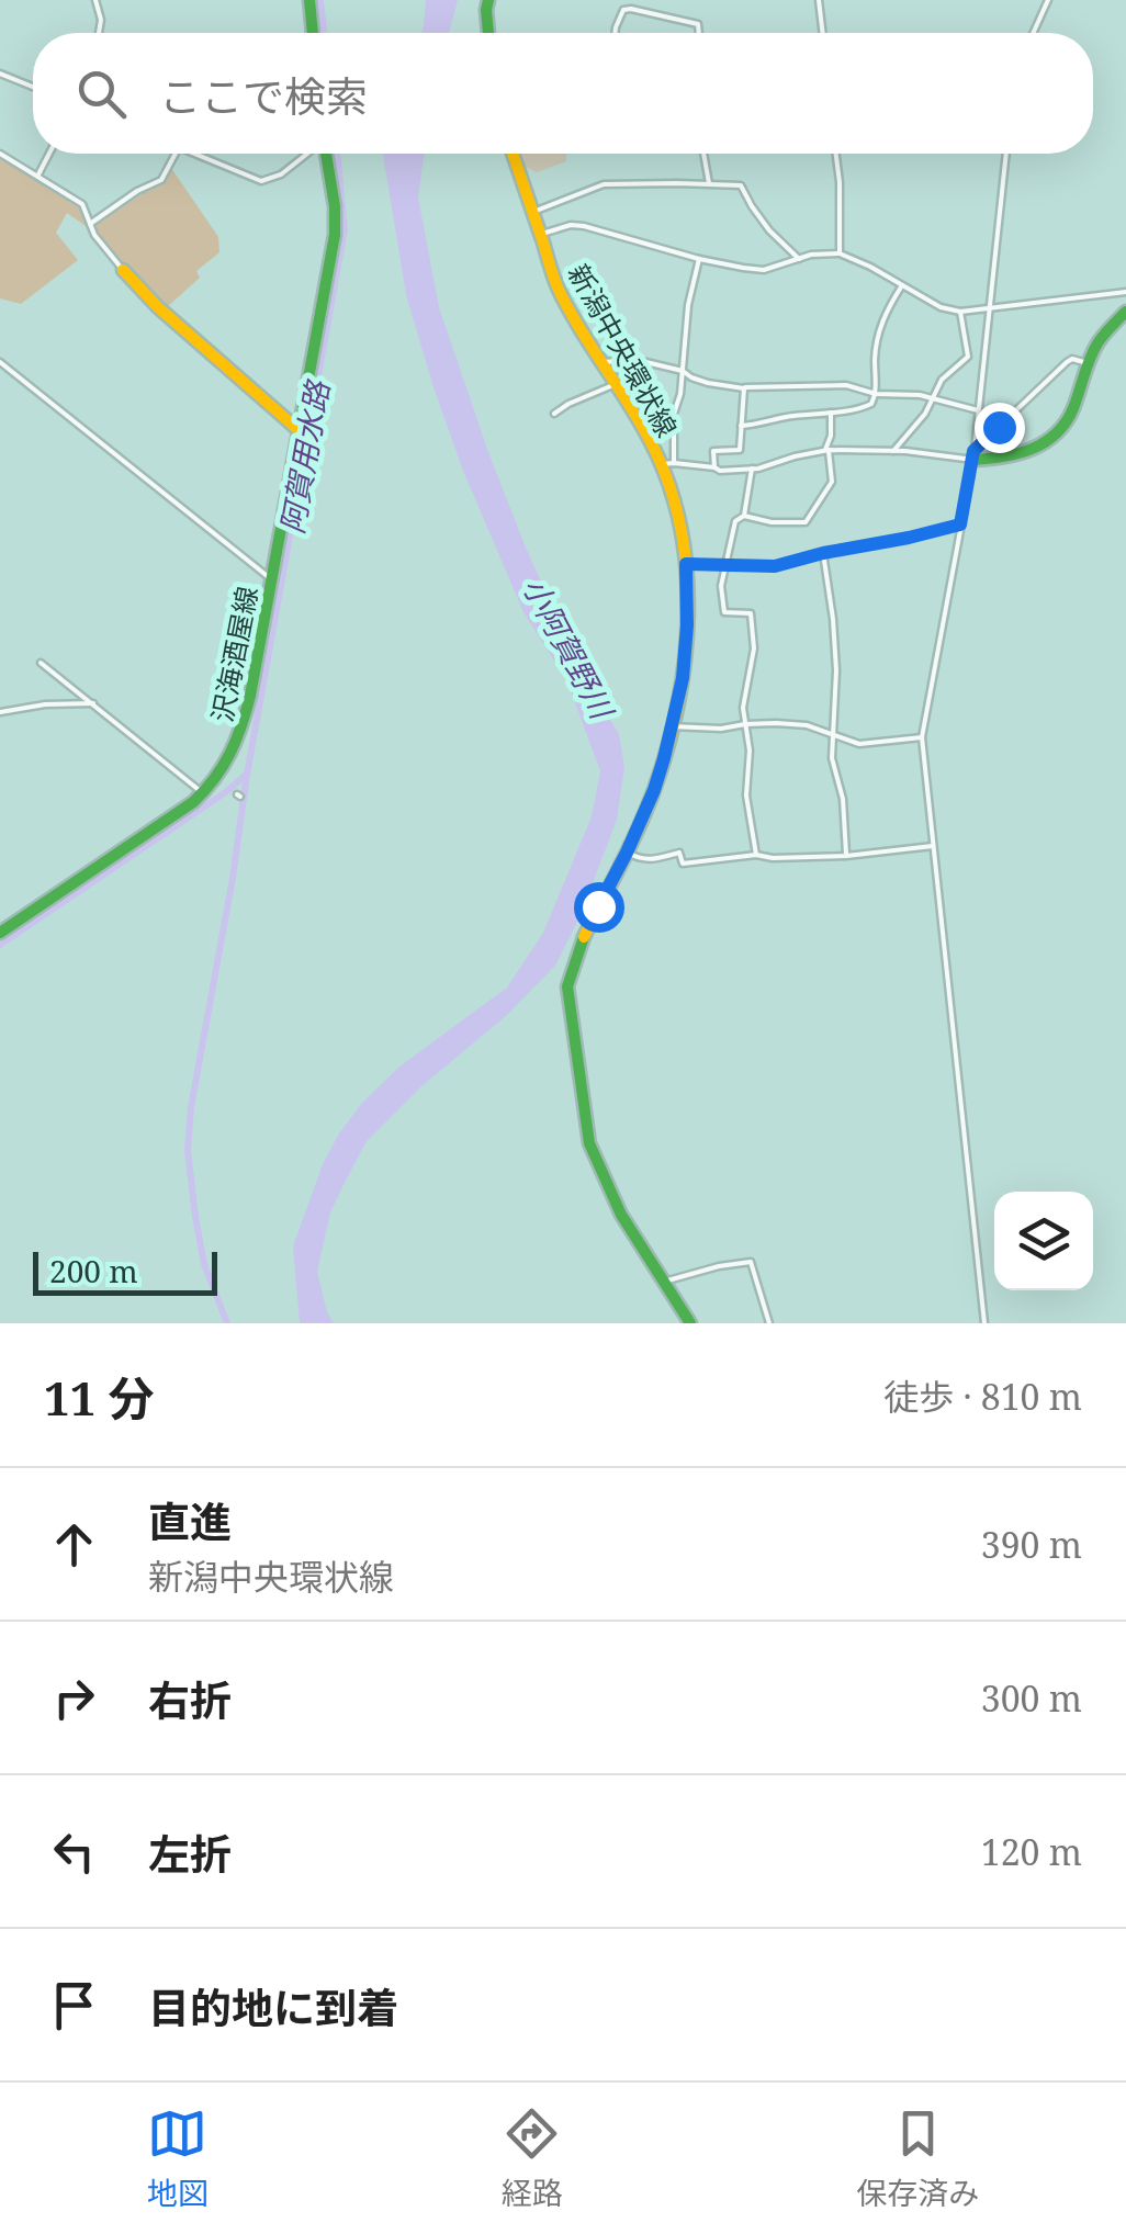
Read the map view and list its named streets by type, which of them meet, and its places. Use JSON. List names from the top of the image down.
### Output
{
  "streets": {
    "main road": ["新潟中央環状線", "沢海酒屋線"]
  },
  "water": ["阿賀用水路", "小阿賀野川"],
  "scale_bar": "200 m",
  "page": {
    "search": "ここで検索",
    "scale": "200 m",
    "heading": ["11 分", "徒歩 · 810 m"],
    "list": [
      ["直進", "新潟中央環状線", "390 m"],
      ["右折", "300 m"],
      ["左折", "120 m"],
      "目的地に到着"
    ],
    "nav": ["地図", "経路", "保存済み"]
  }
}
